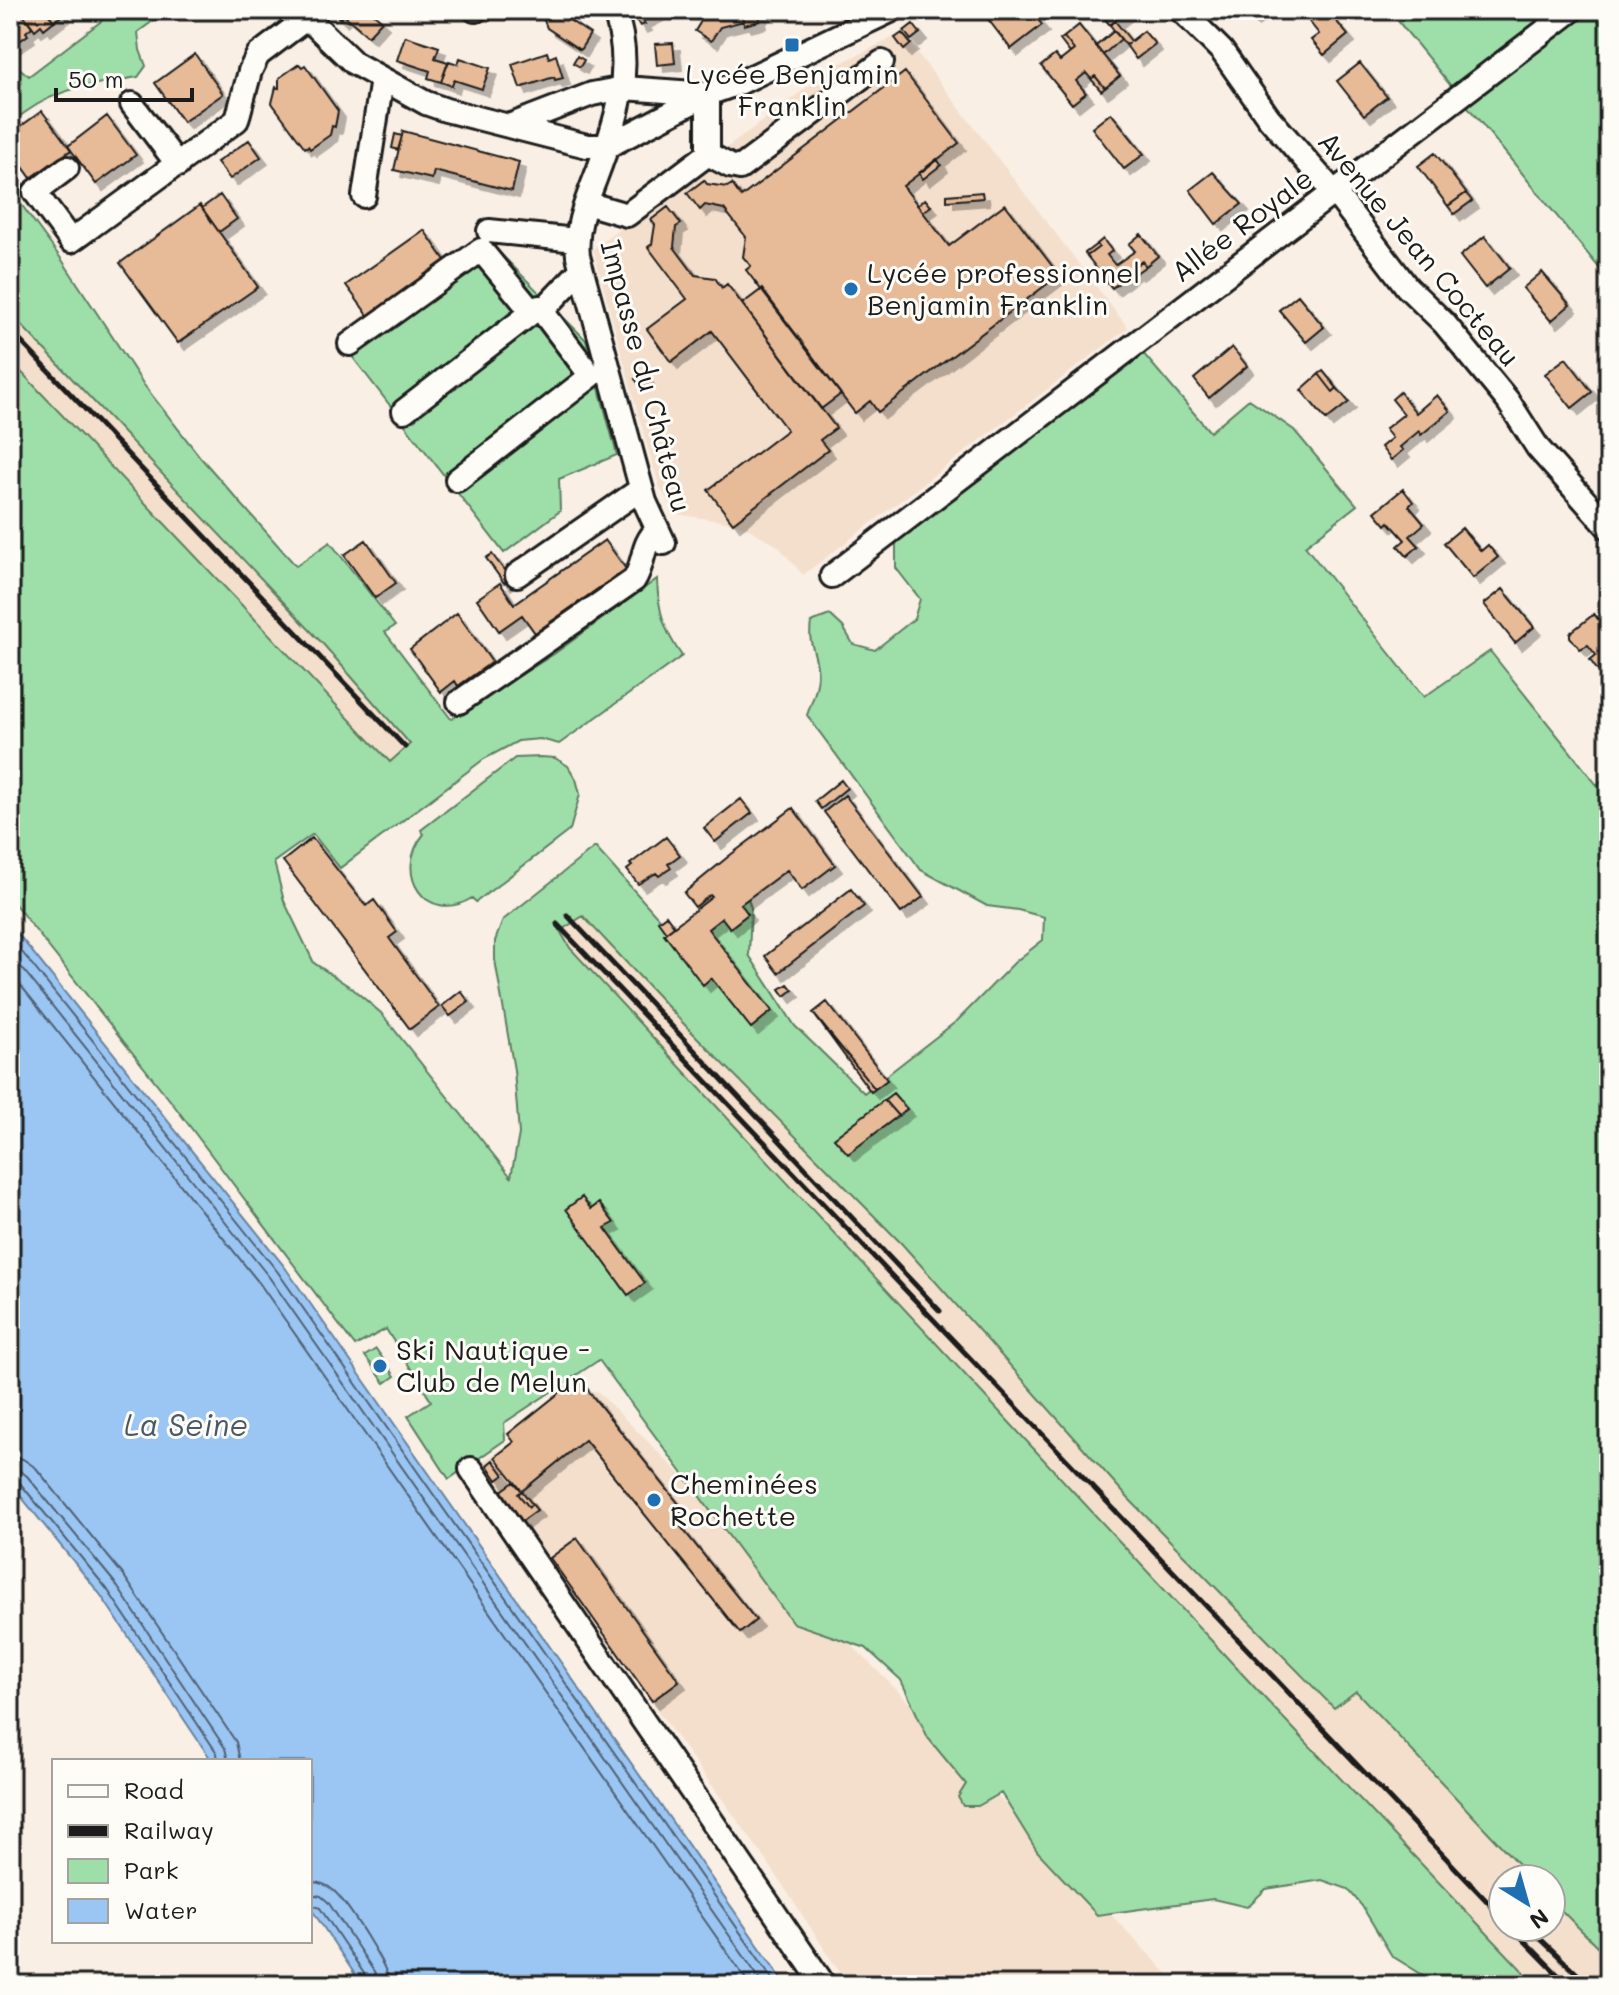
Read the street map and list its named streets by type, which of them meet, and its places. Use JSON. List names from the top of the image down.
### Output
{
  "streets": {
    "street": ["Allée Royale", "Avenue Jean Cocteau", "Impasse du Château"]
  },
  "crossings": [
    ["Allée Royale", "Avenue Jean Cocteau"]
  ],
  "water": ["La Seine"],
  "places": {
    "transit": ["Lycée Benjamin Franklin"],
    "other": ["Lycée professionnel Benjamin Franklin", "Ski Nautique - Club de Melun", "Cheminées Rochette"]
  },
  "legend": [
    "Road",
    "Railway",
    "Park",
    "Water"
  ],
  "scale_bar": "50 m",
  "north": "bottom right"
}
